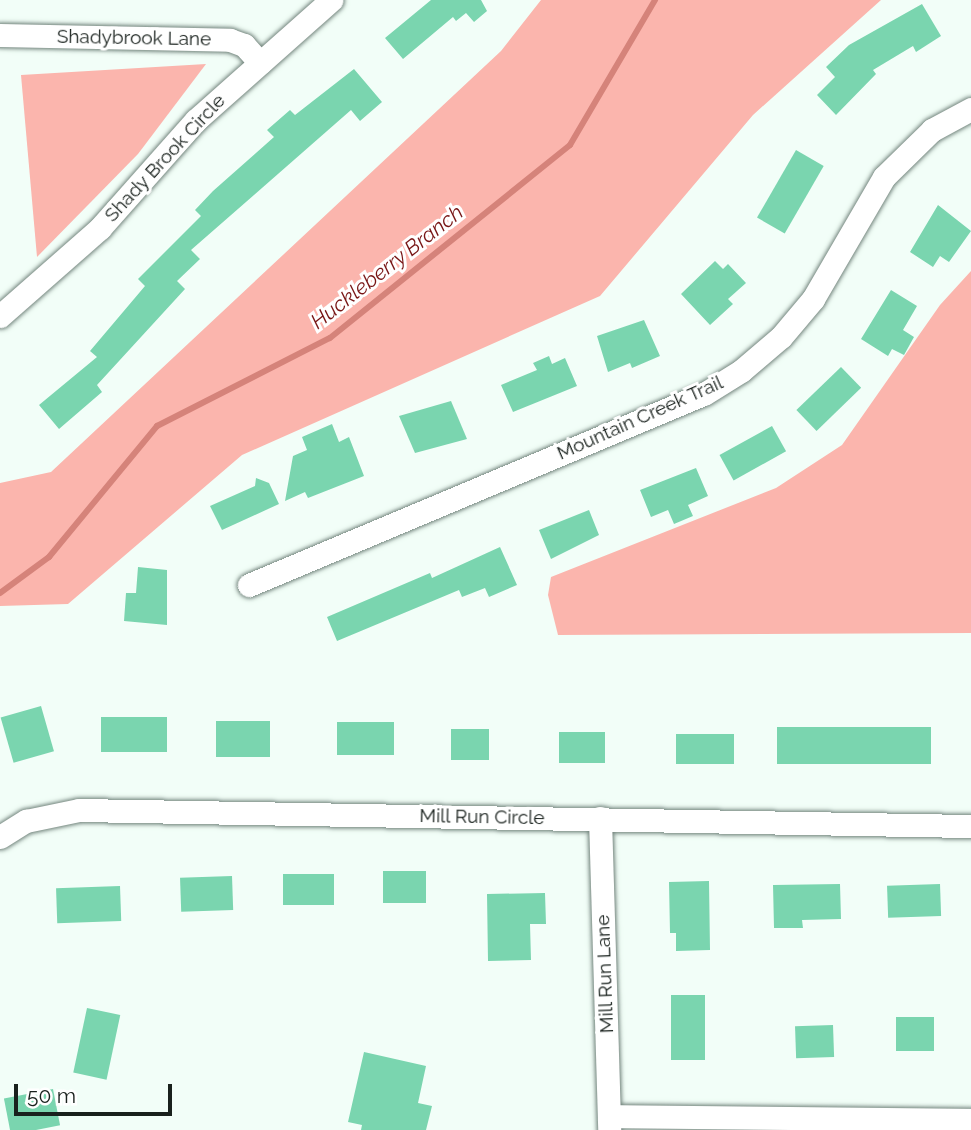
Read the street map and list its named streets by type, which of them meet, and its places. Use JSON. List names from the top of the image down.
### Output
{
  "streets": {
    "street": [
      "Shadybrook Lane",
      "Shady Brook Circle",
      "Mountain Creek Trail",
      "Mill Run Circle",
      "Mill Run Lane"
    ]
  },
  "crossings": [
    ["Shadybrook Lane", "Shady Brook Circle"],
    ["Mill Run Circle", "Mill Run Lane"]
  ],
  "water": ["Huckleberry Branch"],
  "scale_bar": "50 m"
}
